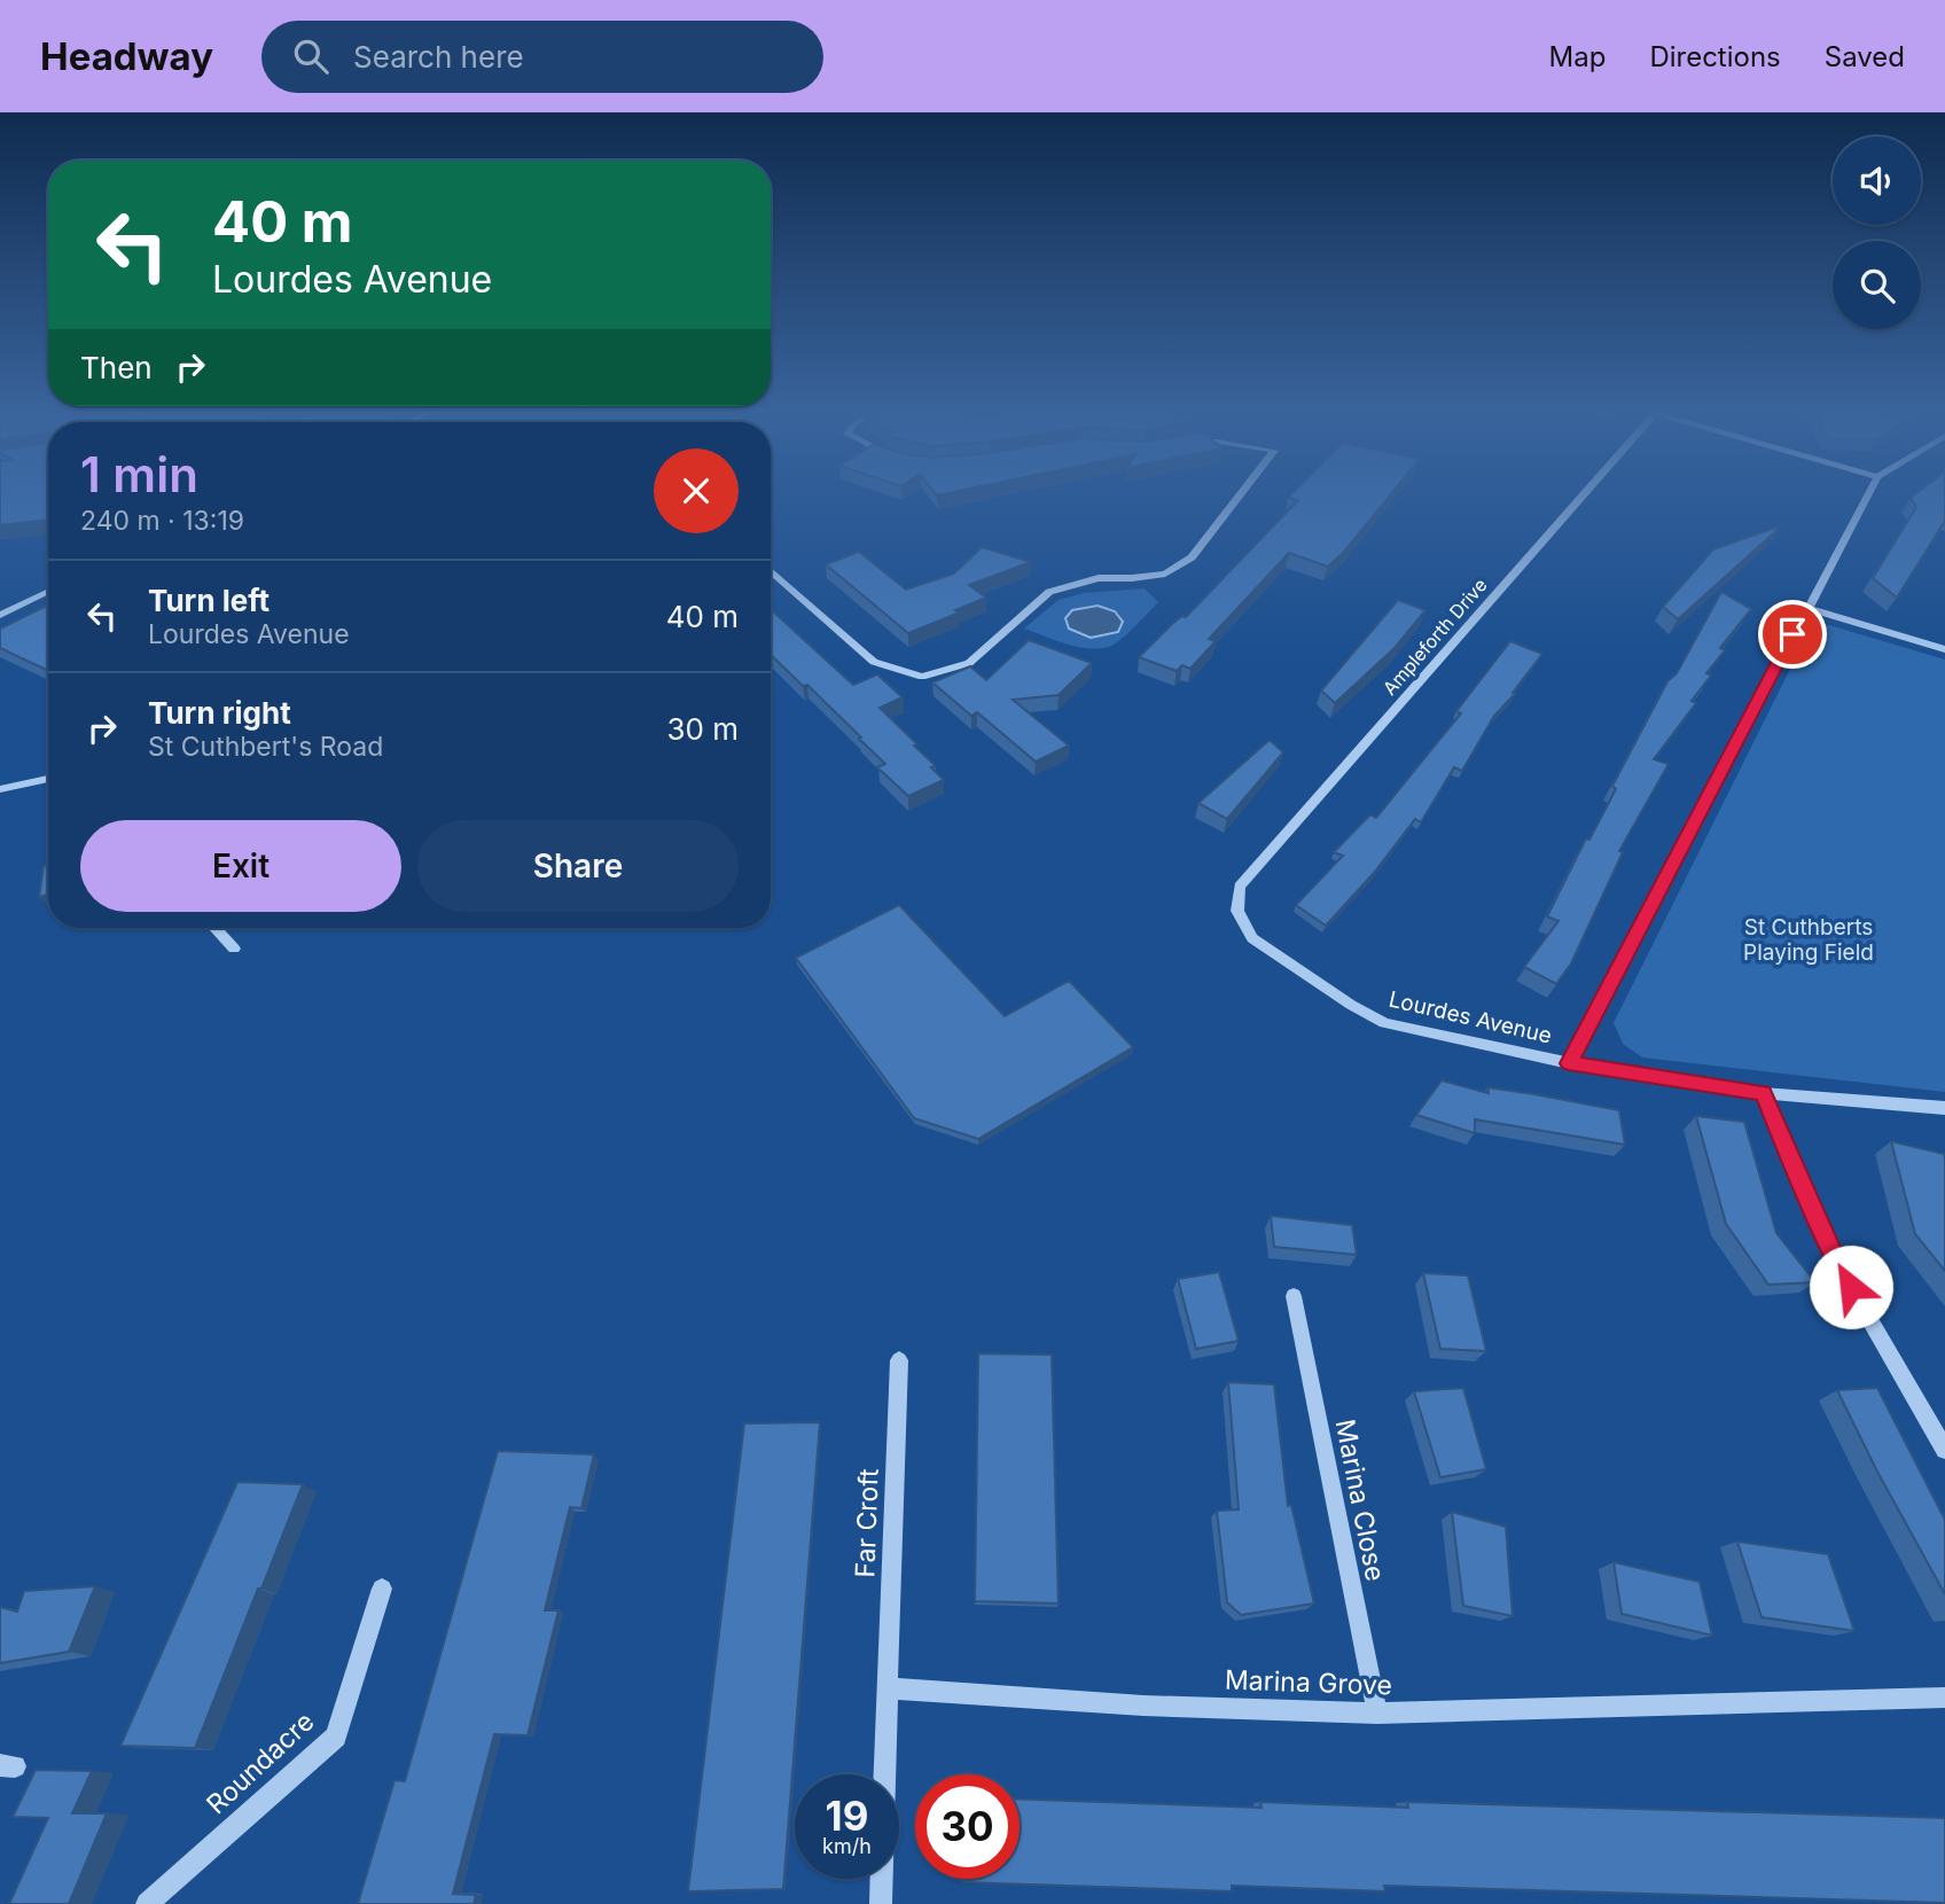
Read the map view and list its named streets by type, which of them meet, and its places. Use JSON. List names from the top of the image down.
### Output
{
  "streets": {
    "street": [
      "Ampleforth Drive",
      "Lourdes Avenue",
      "Marina Close",
      "Far Croft",
      "Marina Grove",
      "Roundacre"
    ]
  },
  "crossings": [
    ["Ampleforth Drive", "Lourdes Avenue"],
    ["Marina Close", "Marina Grove"],
    ["Far Croft", "Marina Grove"]
  ],
  "parks": ["St Cuthberts Playing Field"],
  "page": {
    "header": "Headway",
    "search": "Search here",
    "nav": ["Map", "Directions", "Saved"],
    "turn": ["40 m", "Lourdes Avenue"],
    "then": "Then",
    "heading": ["1 min", "240 m · 13:19"],
    "list": [
      {
        "name": "Turn left",
        "note": "Lourdes Avenue",
        "value": "40 m"
      },
      {
        "name": "Turn right",
        "note": "St Cuthbert's Road",
        "value": "30 m"
      }
    ],
    "buttons": ["Exit", "Share"],
    "speed": "19 km/h",
    "limit": "30"
  }
}
